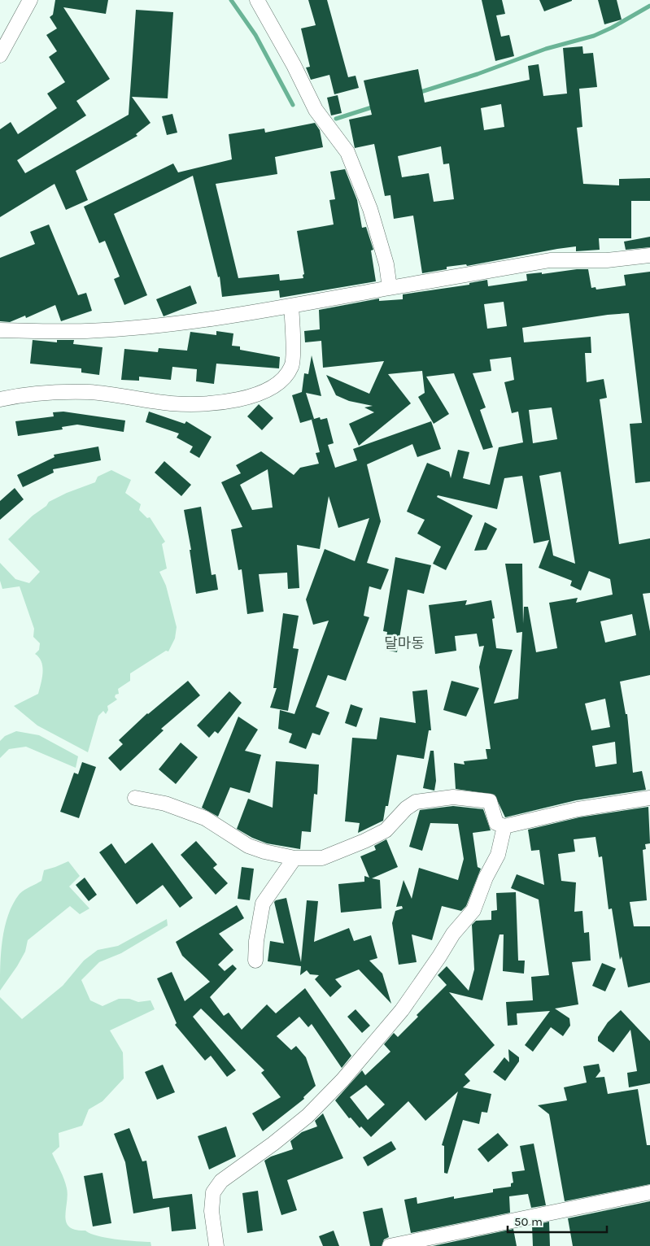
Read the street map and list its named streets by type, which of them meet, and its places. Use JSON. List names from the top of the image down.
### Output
{
  "districts": ["달마동"],
  "scale_bar": "50 m"
}
